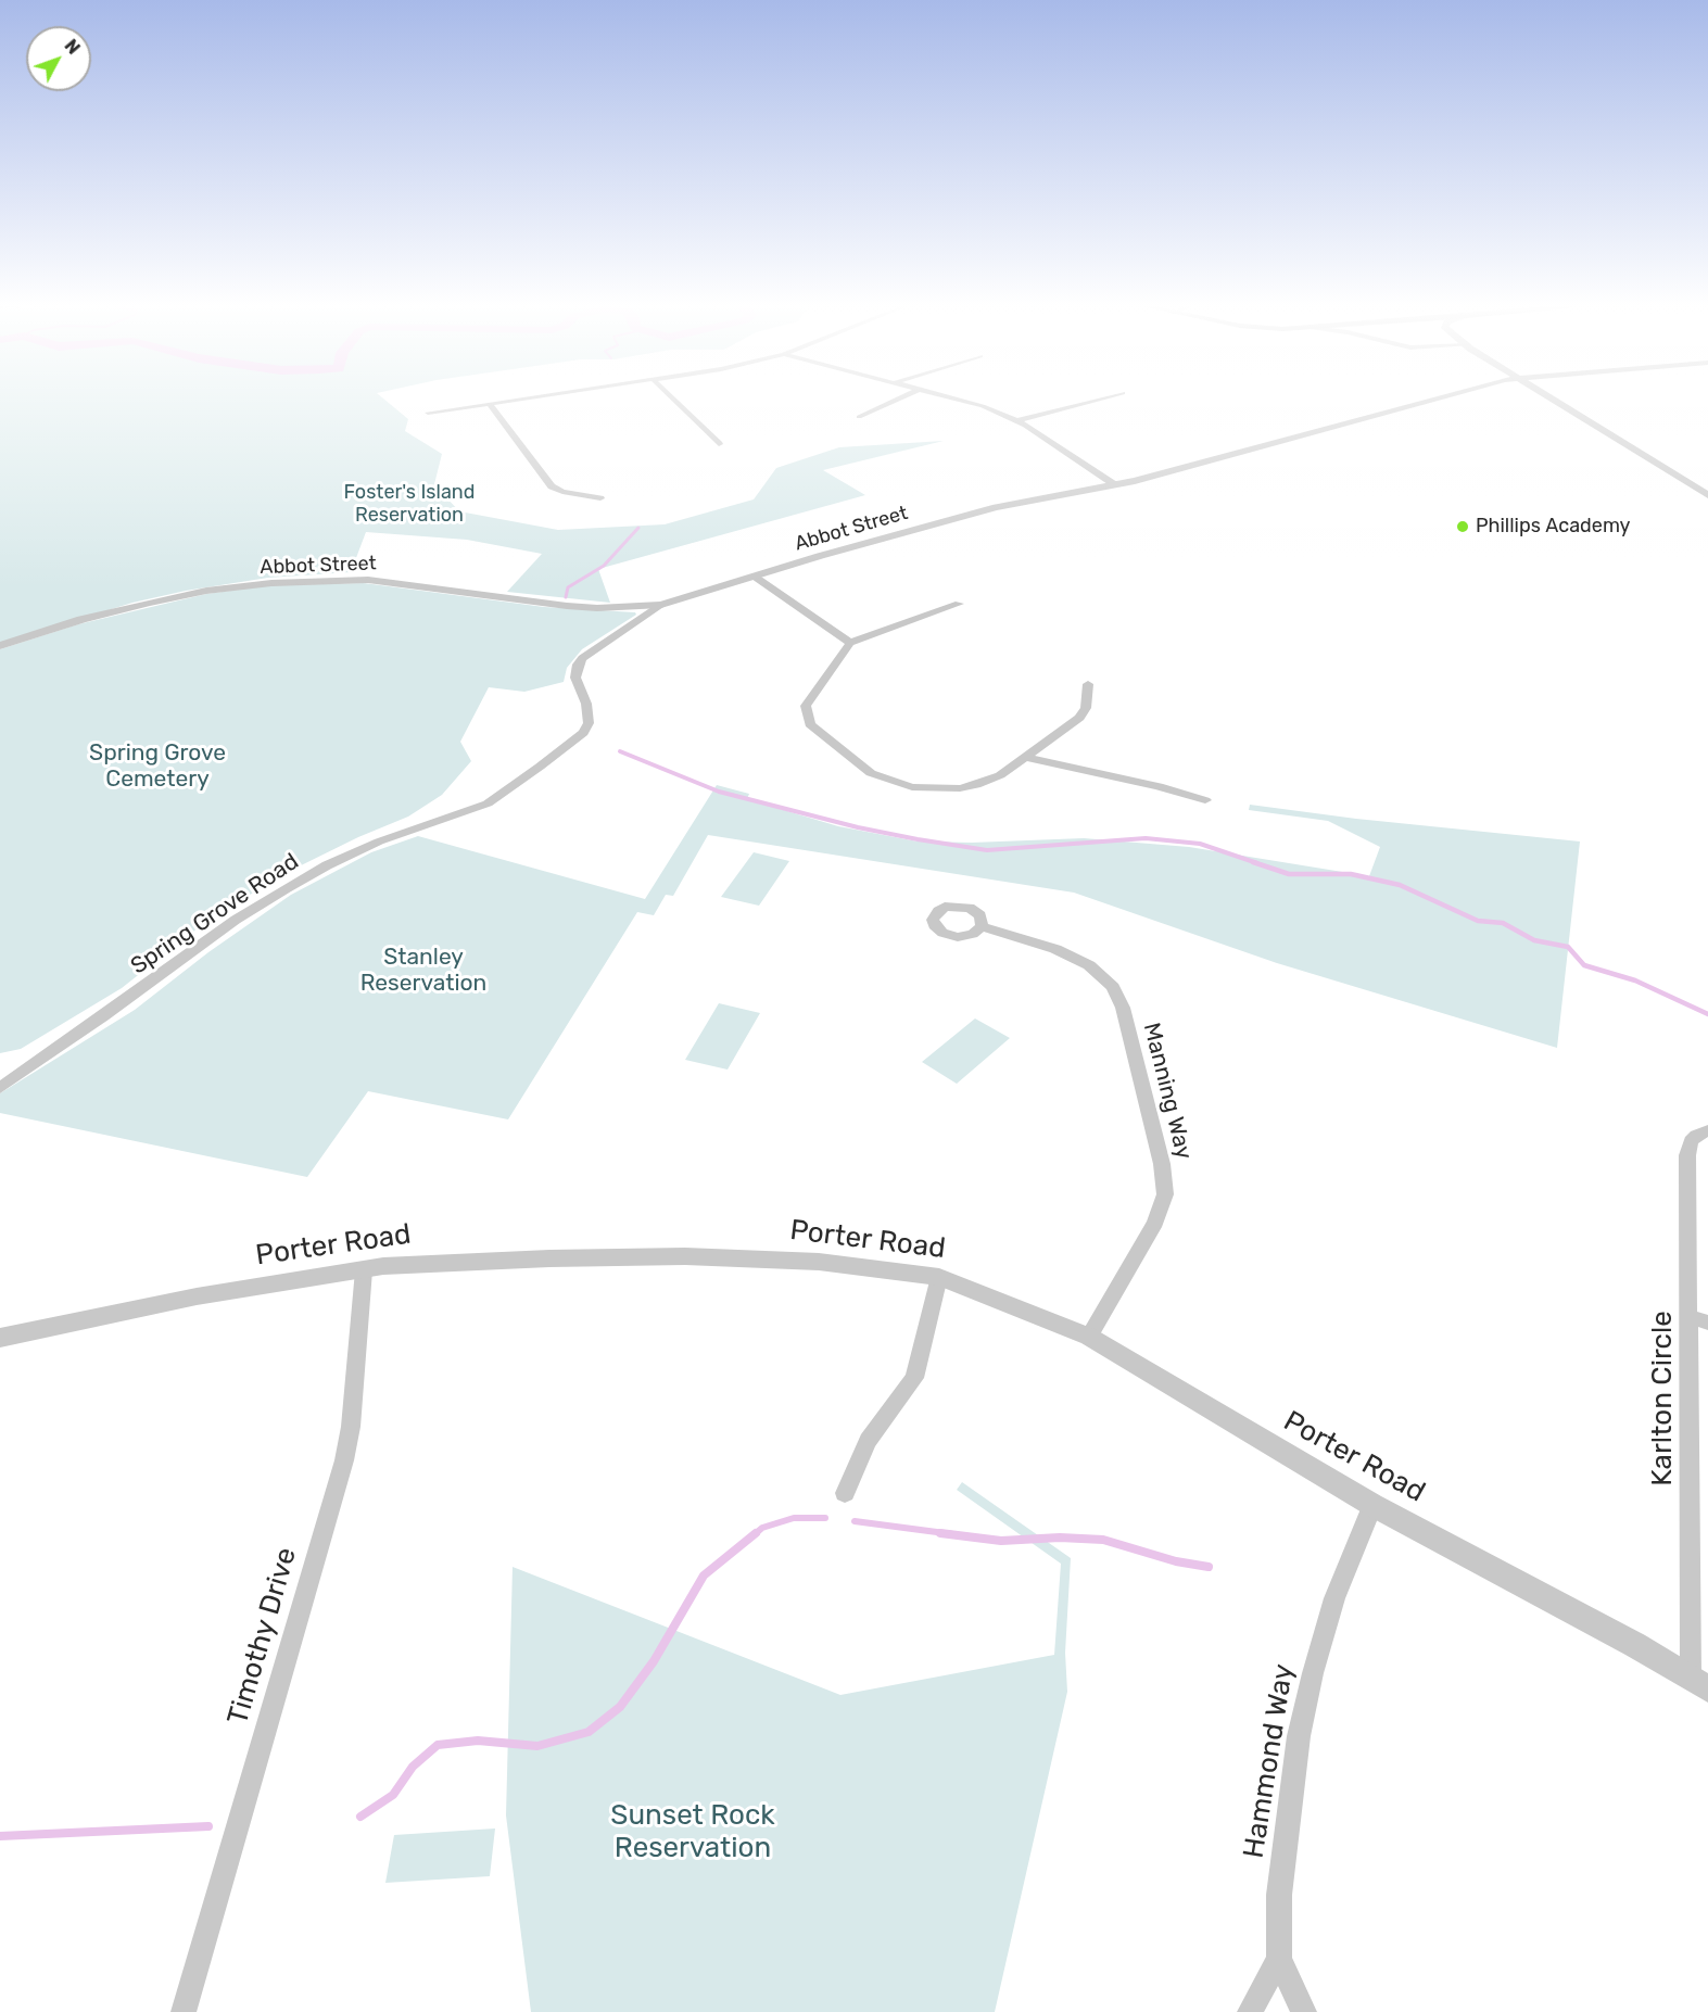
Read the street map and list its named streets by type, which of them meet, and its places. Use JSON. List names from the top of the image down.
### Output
{
  "streets": {
    "street": [
      "Abbot Street",
      "Spring Grove Road",
      "Manning Way",
      "Porter Road",
      "Karlton Circle",
      "Timothy Drive",
      "Hammond Way"
    ]
  },
  "crossings": [
    ["Abbot Street", "Spring Grove Road"],
    ["Manning Way", "Porter Road"],
    ["Porter Road", "Karlton Circle"],
    ["Porter Road", "Timothy Drive"],
    ["Porter Road", "Hammond Way"]
  ],
  "parks": [
    "Foster's Island Reservation",
    "Spring Grove Cemetery",
    "Stanley Reservation",
    "Sunset Rock Reservation"
  ],
  "places": ["Phillips Academy"],
  "north": "top right"
}
